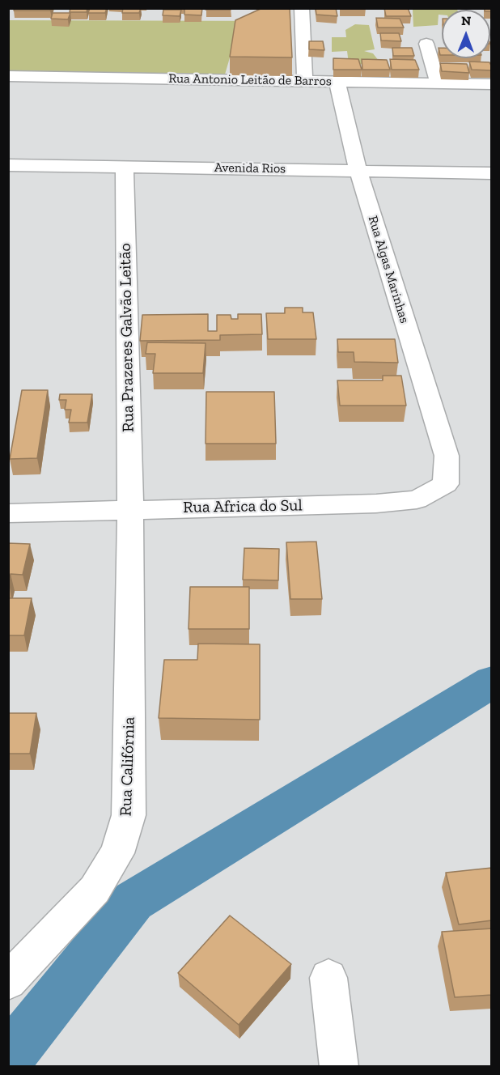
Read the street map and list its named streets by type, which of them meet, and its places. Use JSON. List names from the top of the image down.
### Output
{
  "streets": {
    "street": [
      "Rua Antonio Leitão de Barros",
      "Avenida Rios",
      "Rua Algas Marinhas",
      "Rua Prazeres Galvão Leitão",
      "Rua Africa do Sul",
      "Rua Califórnia"
    ]
  },
  "crossings": [
    ["Rua Antonio Leitão de Barros", "Rua Algas Marinhas"],
    ["Avenida Rios", "Rua Algas Marinhas"],
    ["Avenida Rios", "Rua Prazeres Galvão Leitão"],
    ["Rua Algas Marinhas", "Rua Africa do Sul"],
    ["Rua Prazeres Galvão Leitão", "Rua Africa do Sul"],
    ["Rua Prazeres Galvão Leitão", "Rua Califórnia"],
    ["Rua Africa do Sul", "Rua Califórnia"]
  ],
  "north": "top"
}
